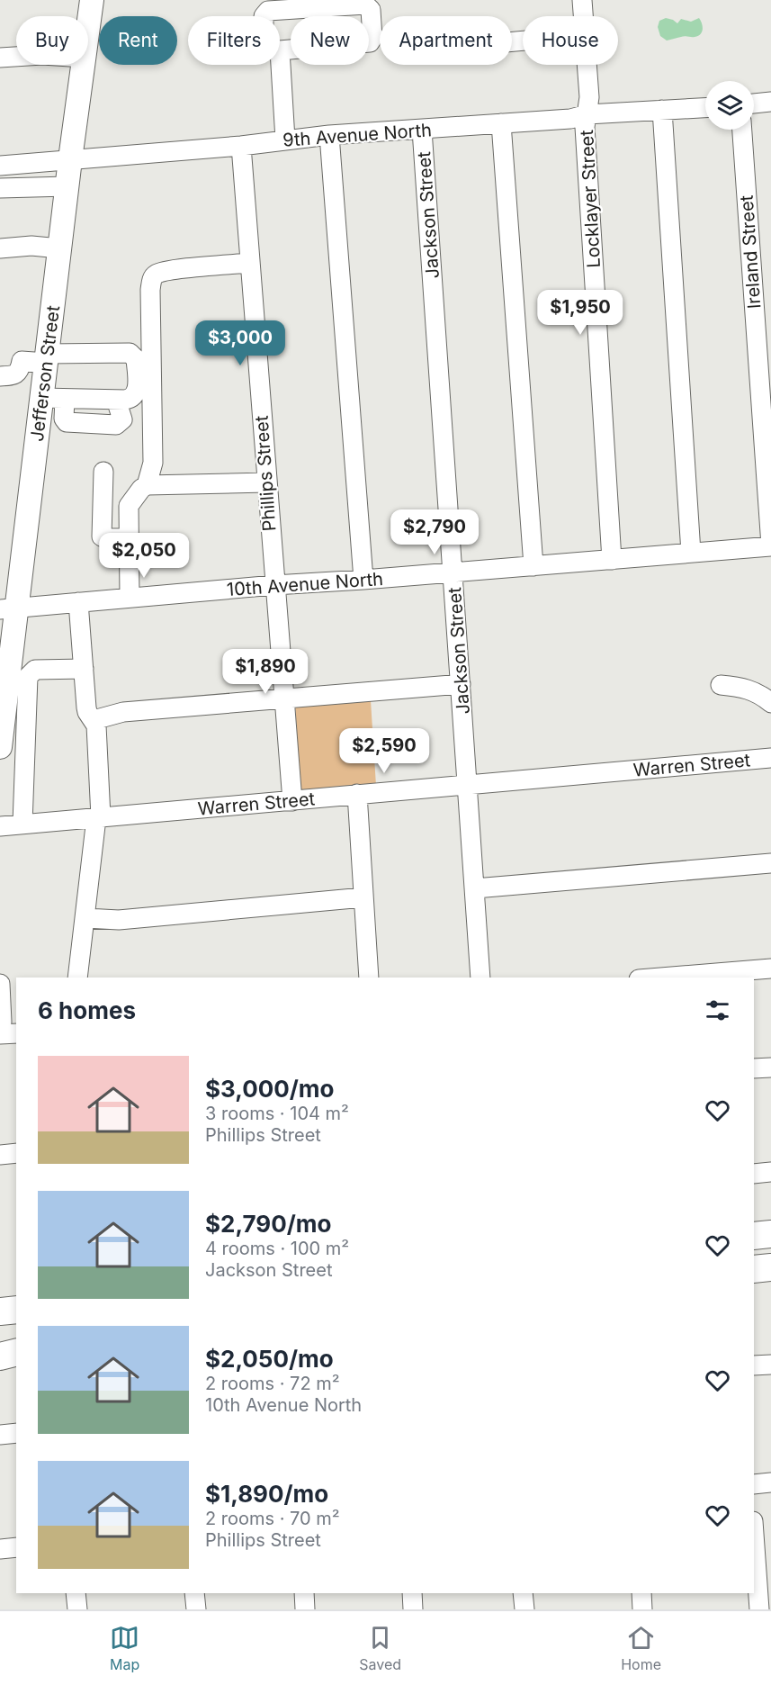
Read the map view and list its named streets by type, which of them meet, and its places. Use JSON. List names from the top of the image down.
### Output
{
  "streets": {
    "main road": ["Jefferson Street"],
    "street": [
      "9th Avenue North",
      "Locklayer Street",
      "Jackson Street",
      "Ireland Street",
      "Phillips Street",
      "10th Avenue North",
      "Warren Street"
    ]
  },
  "crossings": [
    ["9th Avenue North", "Locklayer Street"],
    ["9th Avenue North", "Jackson Street"],
    ["9th Avenue North", "Jefferson Street"],
    ["9th Avenue North", "Phillips Street"],
    ["Locklayer Street", "10th Avenue North"],
    ["Jackson Street", "10th Avenue North"],
    ["Jackson Street", "Warren Street"],
    ["Ireland Street", "10th Avenue North"],
    ["Jefferson Street", "10th Avenue North"],
    ["Phillips Street", "10th Avenue North"],
    ["Phillips Street", "Warren Street"]
  ],
  "page": {
    "chip": [
      "Buy",
      "Rent",
      "Filters",
      "New",
      "Apartment",
      "House"
    ],
    "price": [
      "$1,950",
      "$3,000",
      "$2,790",
      "$2,050",
      "$1,890",
      "$2,590"
    ],
    "heading": "6 homes",
    "list": [
      {
        "name": "$3,000/mo",
        "note": "3 rooms · 104 m² · Phillips Street"
      },
      {
        "name": "$2,790/mo",
        "note": "4 rooms · 100 m² · Jackson Street"
      },
      {
        "name": "$2,050/mo",
        "note": "2 rooms · 72 m² · 10th Avenue North"
      },
      {
        "name": "$1,890/mo",
        "note": "2 rooms · 70 m² · Phillips Street"
      }
    ],
    "tabs": ["Map", "Saved", "Home"]
  }
}
